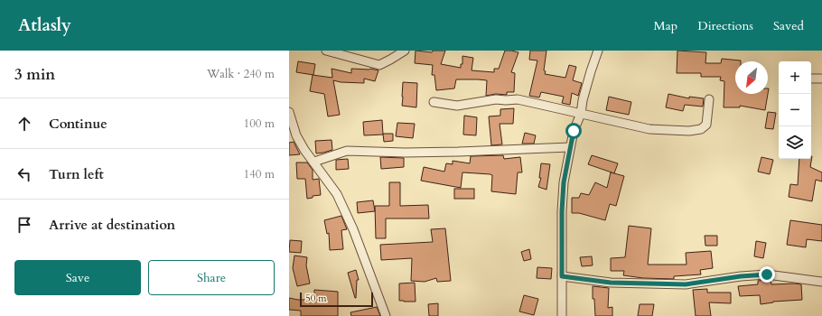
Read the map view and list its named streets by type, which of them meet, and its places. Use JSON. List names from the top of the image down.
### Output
{
  "scale_bar": "50 m",
  "north": "bottom left",
  "page": {
    "header": "Atlasly",
    "nav": ["Map", "Directions", "Saved"],
    "heading": ["3 min", "Walk · 240 m"],
    "map_buttons": ["+", "−"],
    "list": [
      ["Continue", "100 m"],
      ["Turn left", "140 m"],
      "Arrive at destination"
    ],
    "buttons": ["Save", "Share"],
    "scale": "50 m"
  }
}
